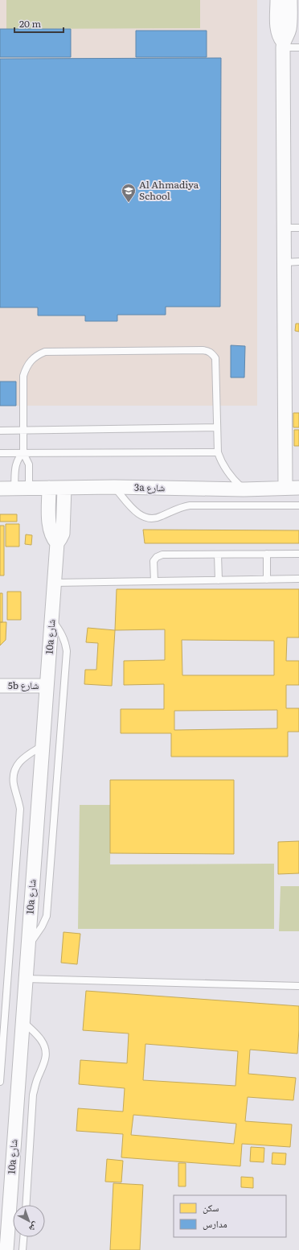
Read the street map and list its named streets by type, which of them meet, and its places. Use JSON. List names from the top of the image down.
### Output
{
  "streets": {
    "street": ["3a شارع", "10a شارع", "5b شارع"]
  },
  "crossings": [
    ["3a شارع", "10a شارع"],
    ["10a شارع", "5b شارع"]
  ],
  "places": {
    "school or university": ["Al Ahmadiya School"]
  },
  "legend": ["سكن", "مدارس"],
  "scale_bar": "20 m",
  "north": "bottom right"
}
